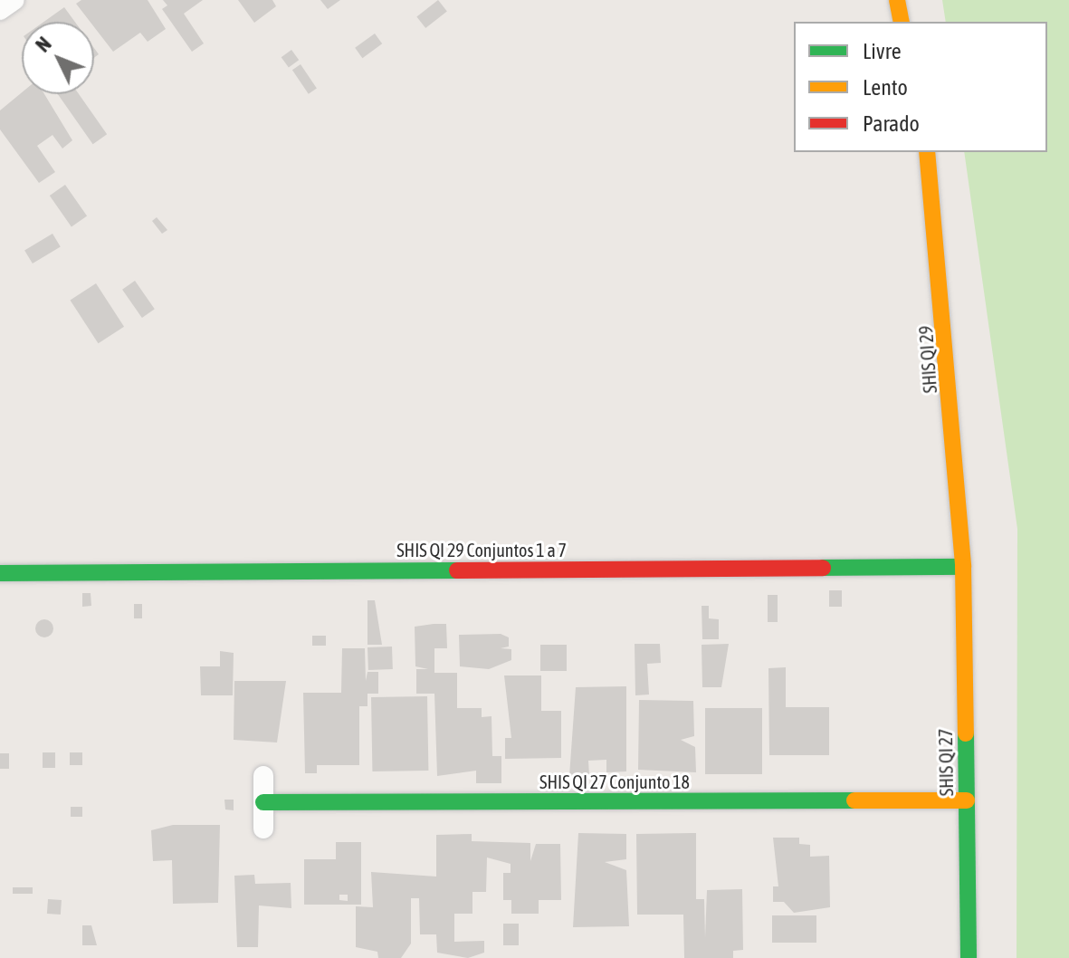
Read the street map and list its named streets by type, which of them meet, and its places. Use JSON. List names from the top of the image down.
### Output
{
  "streets": {
    "street": [
      "SHIS QI 29",
      "SHIS QI 29 Conjuntos 1 a 7",
      "SHIS QI 27",
      "SHIS QI 27 Conjunto 18"
    ]
  },
  "crossings": [
    ["SHIS QI 29", "SHIS QI 29 Conjuntos 1 a 7"],
    ["SHIS QI 29", "SHIS QI 27"],
    ["SHIS QI 29 Conjuntos 1 a 7", "SHIS QI 27"],
    ["SHIS QI 27", "SHIS QI 27 Conjunto 18"]
  ],
  "legend": ["Livre", "Lento", "Parado"],
  "north": "top left"
}
